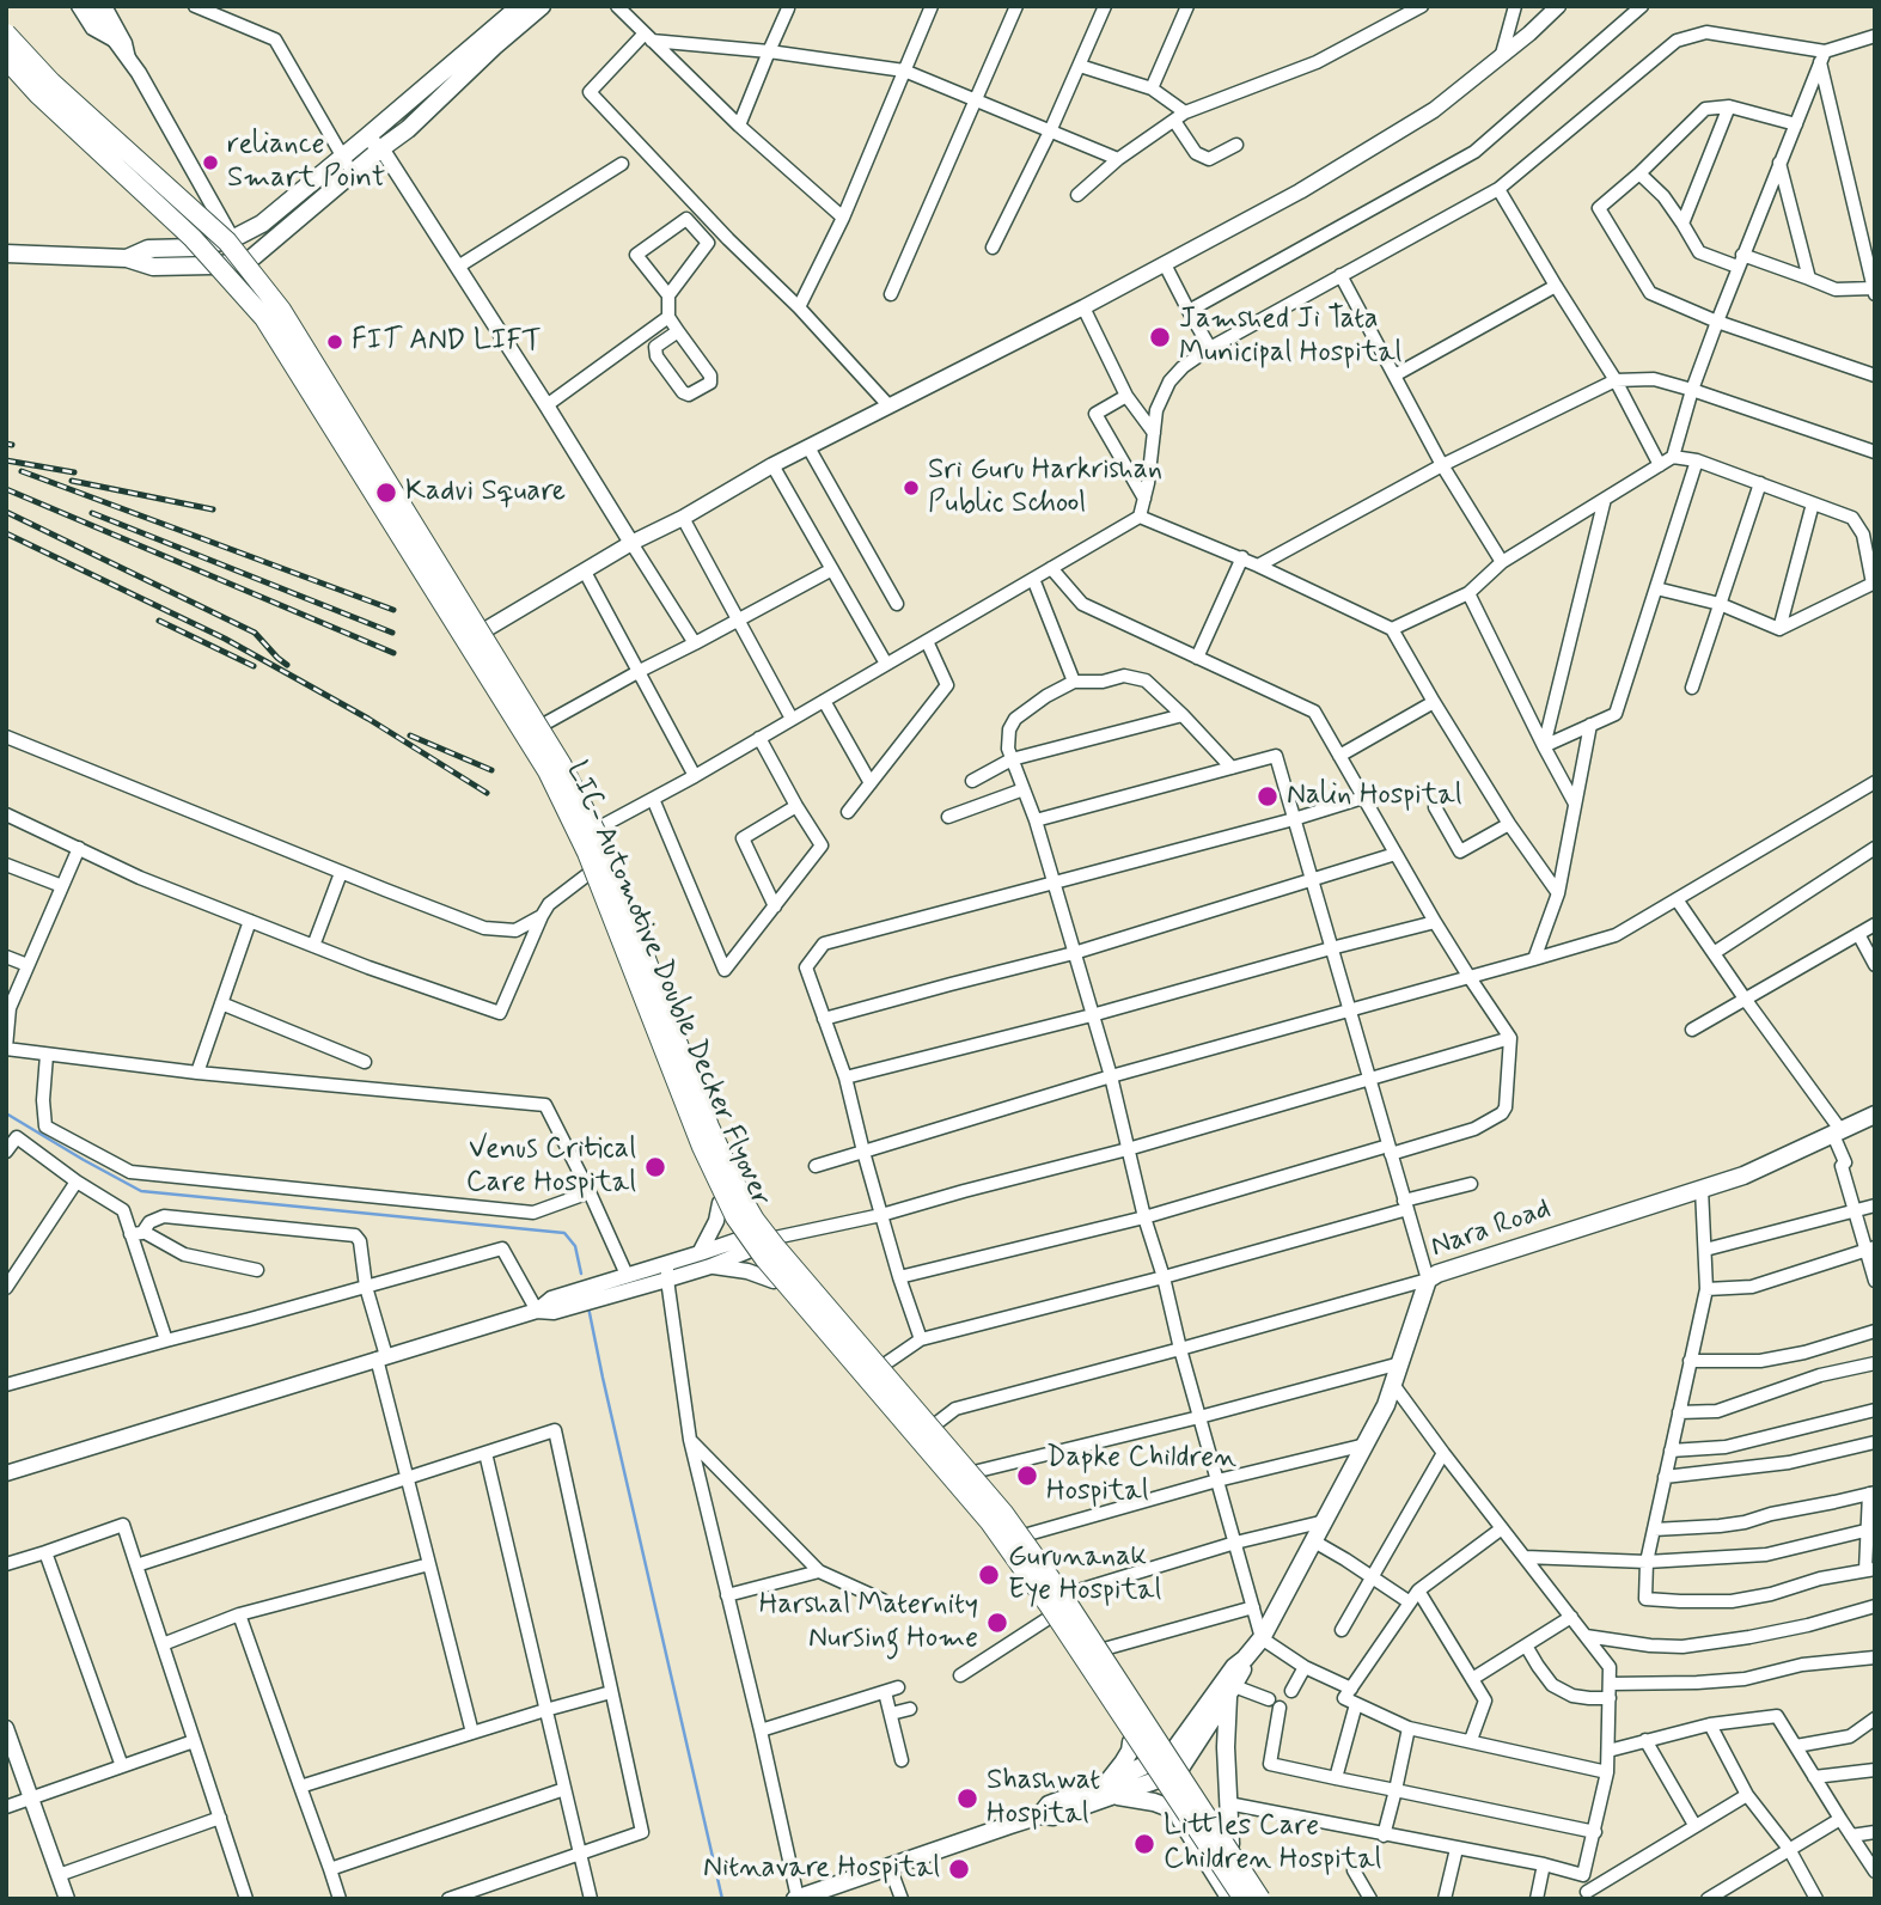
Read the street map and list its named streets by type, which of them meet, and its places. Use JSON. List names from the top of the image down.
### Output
{
  "streets": {
    "main road": ["LIC- Automotive Double Decker Flyover", "Nara Road"]
  },
  "places": [
    "reliance Smart Point",
    "Jamshed Ji Tata Municipal Hospital",
    "FIT AND LIFT",
    "Sri Guru Harkrishan Public School",
    "Kadvi Square",
    "Nalin Hospital",
    "Venus Critical Care Hospital",
    "Dapke Children Hospital",
    "Gurunanak Eye Hospital",
    "Harshal Maternity Nursing Home",
    "Shashwat Hospital",
    "Littles Care Children Hospital",
    "Nitnavare Hospital"
  ]
}
